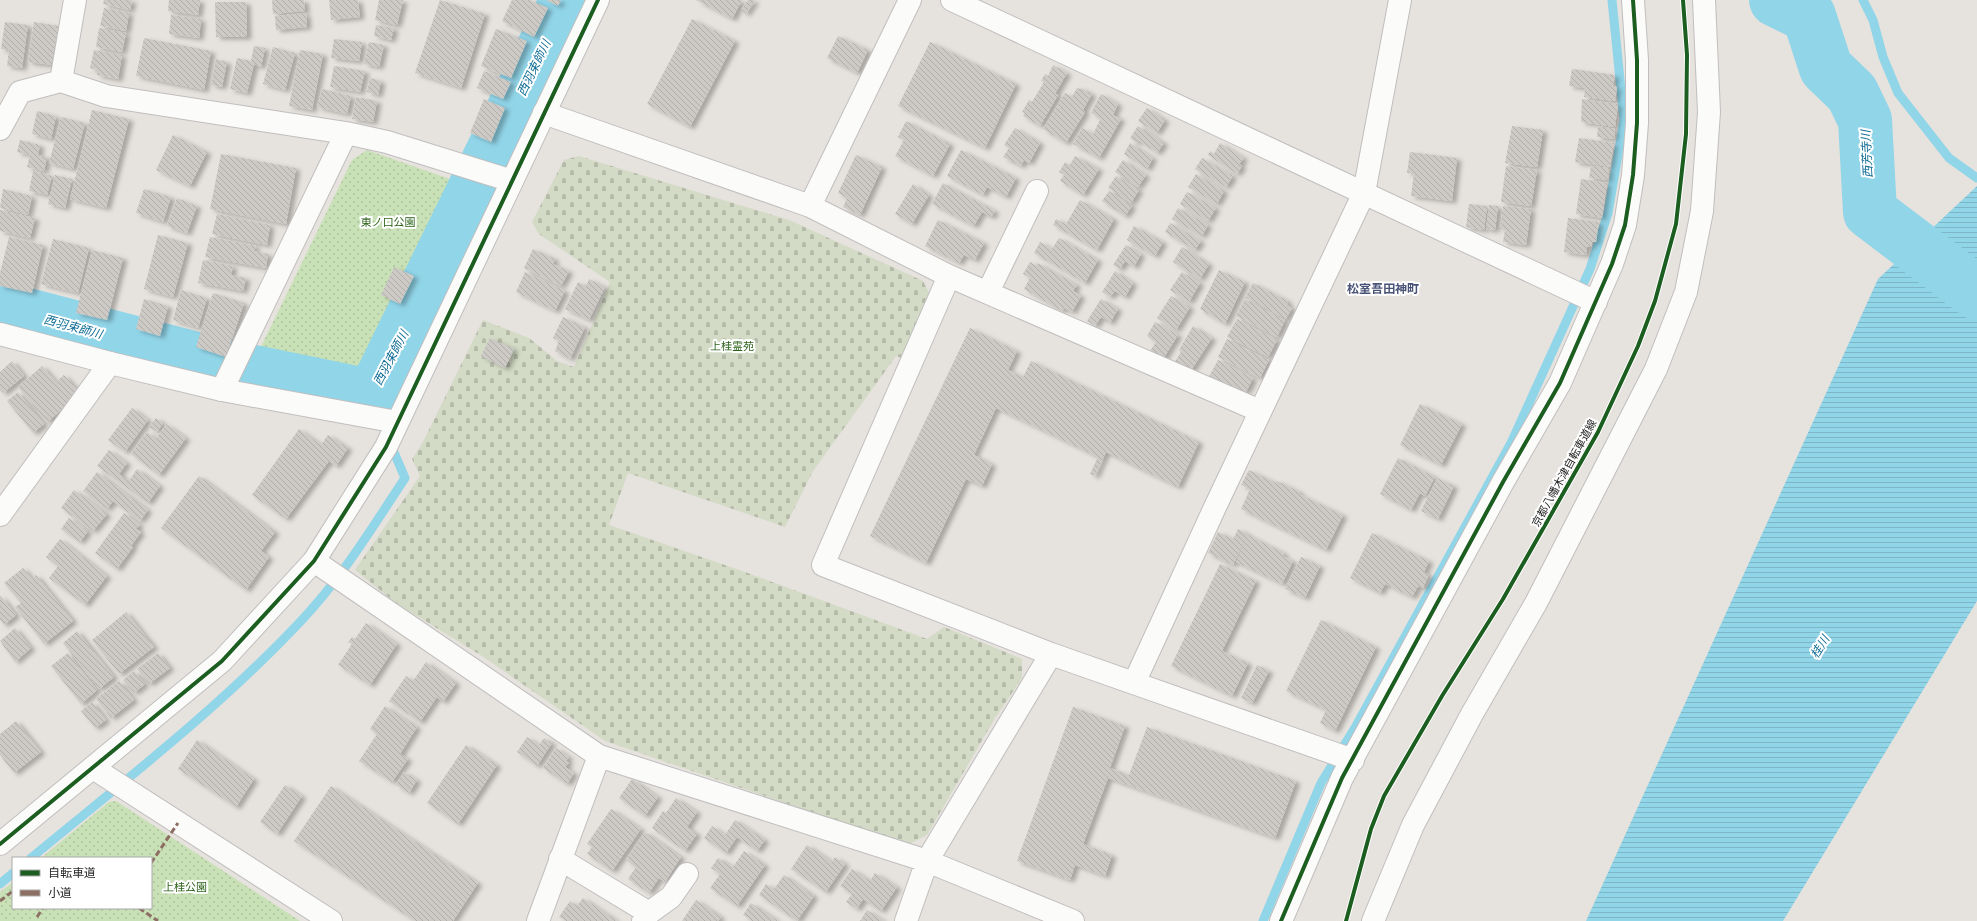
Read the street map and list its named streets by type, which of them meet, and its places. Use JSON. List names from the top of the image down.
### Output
{
  "streets": {
    "cycle path": ["京都八幡木津自転車道線"]
  },
  "districts": ["松室吾田神町"],
  "water": ["西羽束師川", "西芳寺川", "桂川"],
  "parks": ["東ノ口公園", "上桂霊苑", "上桂公園"],
  "legend": ["自転車道", "小道"]
}
